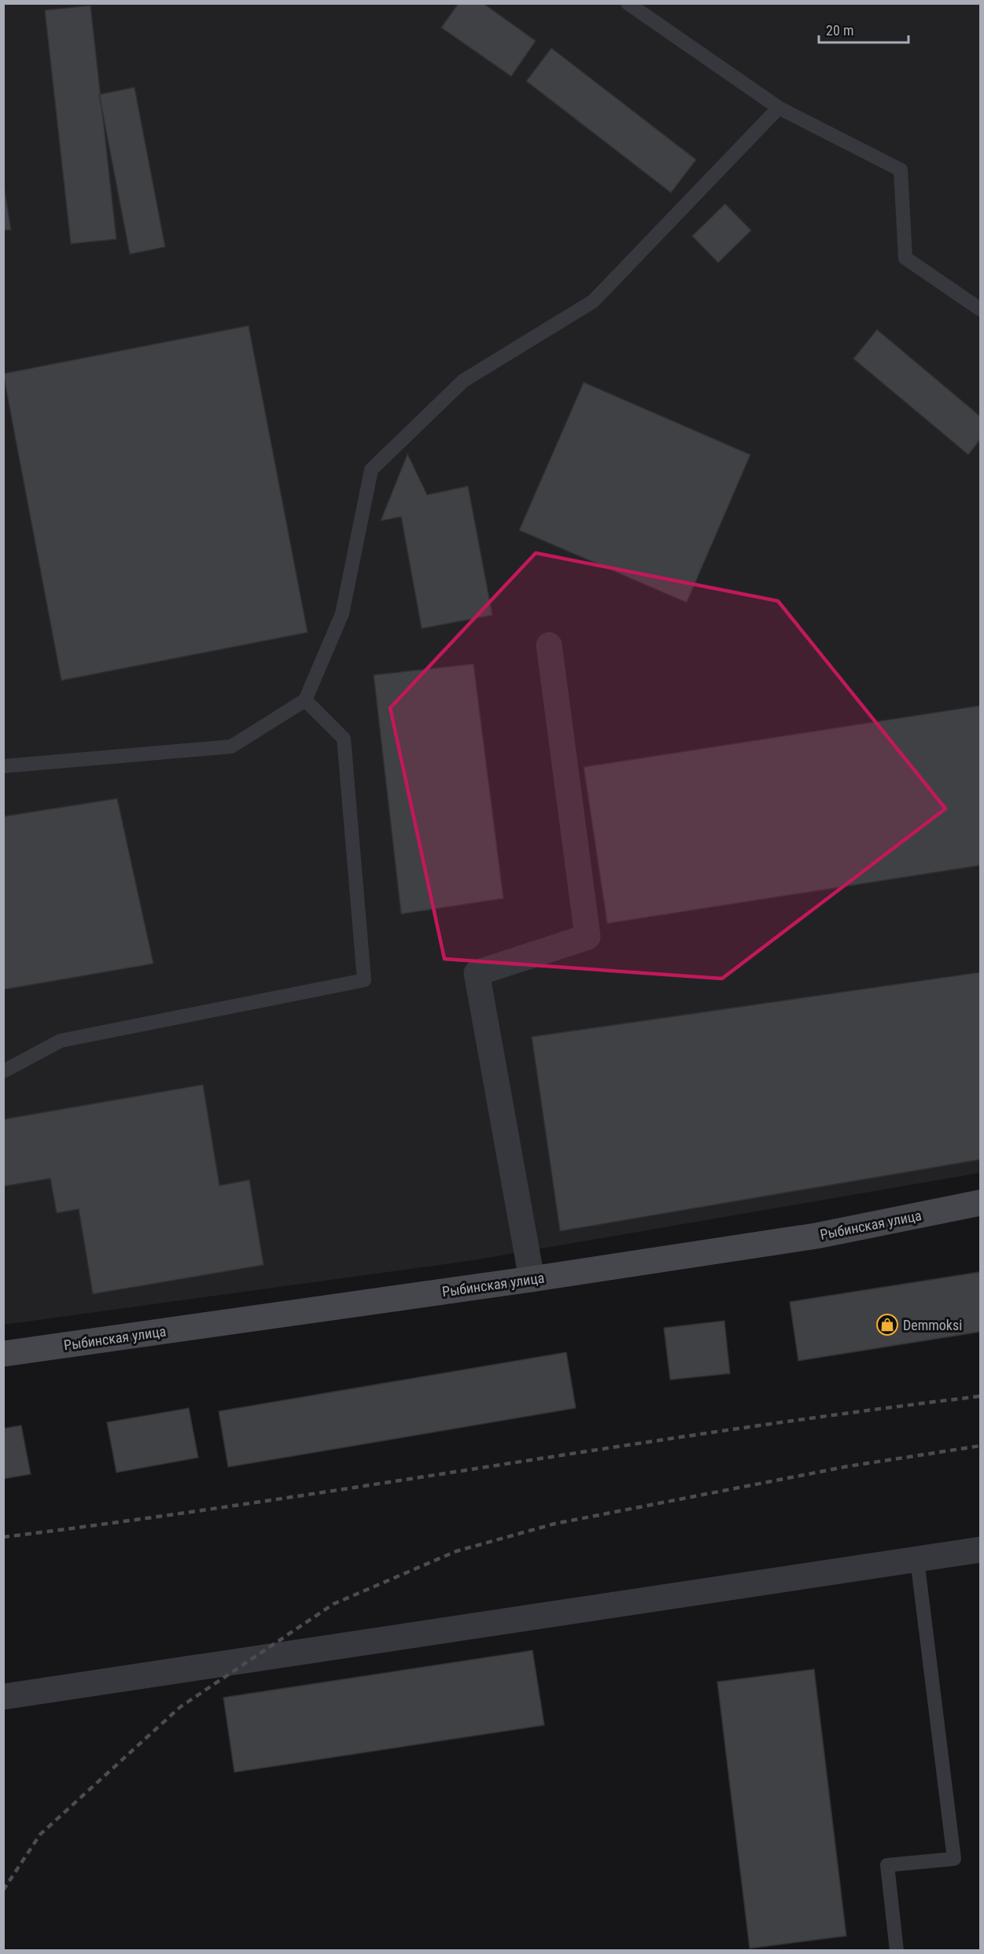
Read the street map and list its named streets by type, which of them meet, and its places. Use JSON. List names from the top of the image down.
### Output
{
  "streets": {
    "main road": ["Рыбинская улица"]
  },
  "places": {
    "shop": ["Demmoksi"]
  },
  "scale_bar": "20 m"
}
